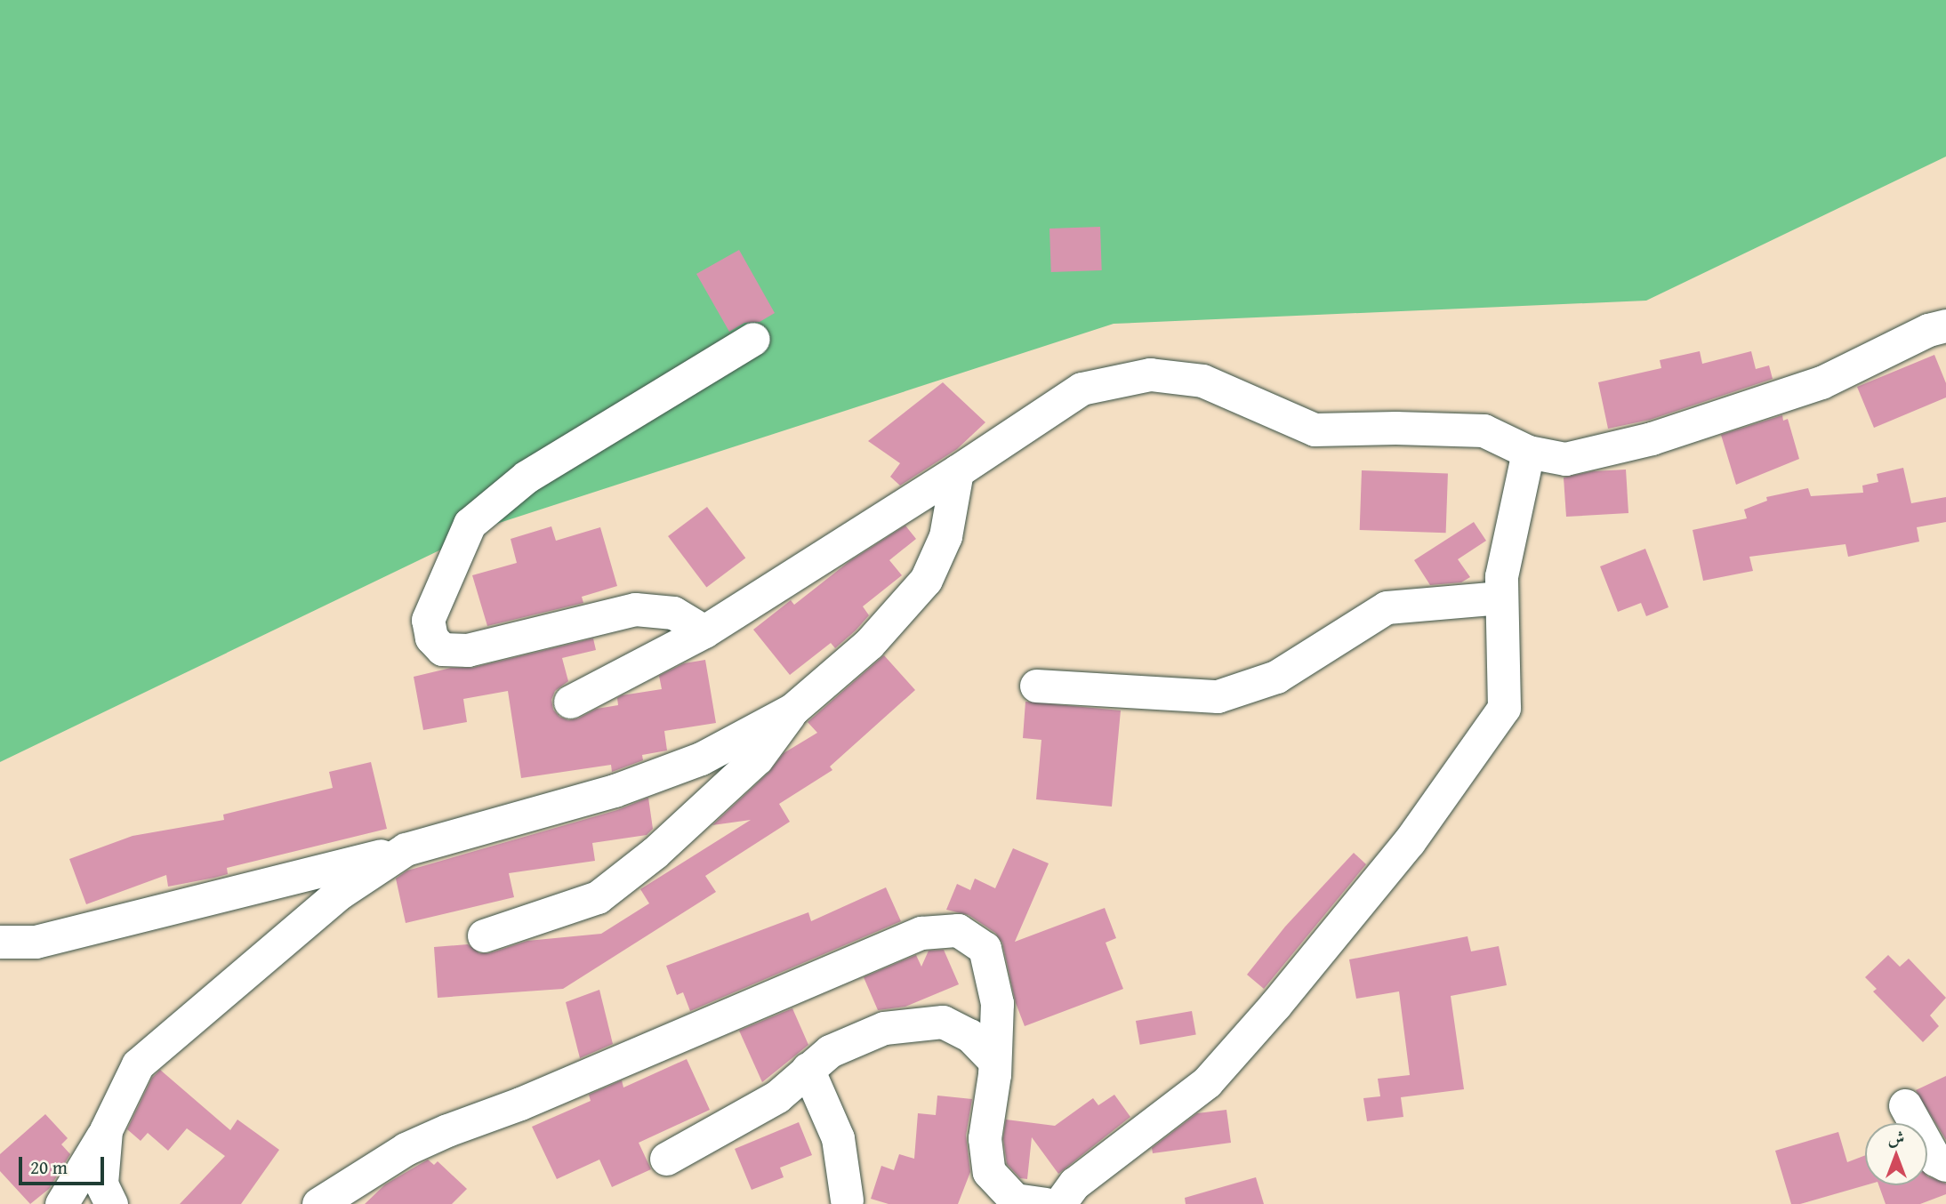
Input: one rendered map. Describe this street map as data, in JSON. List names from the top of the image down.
{
  "scale_bar": "20 m",
  "north": "top"
}
